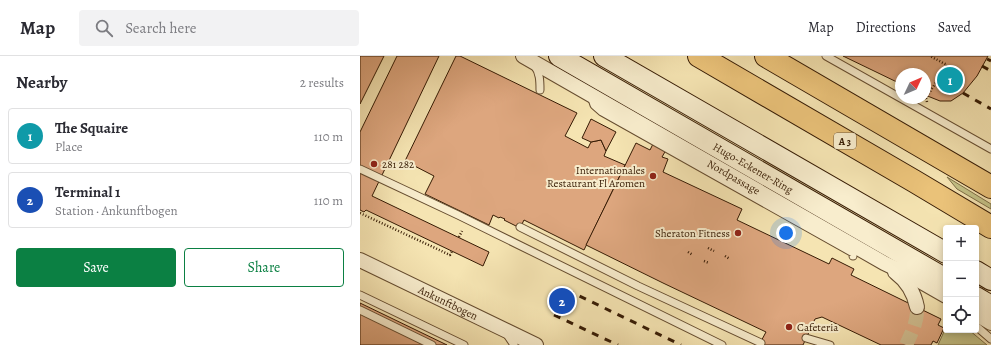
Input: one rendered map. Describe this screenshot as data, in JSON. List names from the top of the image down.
{
  "streets": {
    "highway": ["A 3"],
    "street": ["Hugo-Eckener-Ring", "Nordpassage", "Ankunftbogen"]
  },
  "places": [
    "281 282",
    "Internationales Restaurant Fl Aromen",
    "Sheraton Fitness",
    "Cafeteria"
  ],
  "north": "top right",
  "page": {
    "header": "Map",
    "search": "Search here",
    "nav": ["Map", "Directions", "Saved"],
    "heading": ["Nearby", "2 results"],
    "pins": ["1", "2"],
    "list": [
      {
        "mark": "1",
        "name": "The Squaire",
        "note": "Place",
        "value": "110 m"
      },
      {
        "mark": "2",
        "name": "Terminal 1",
        "note": "Station · Ankunftbogen",
        "value": "110 m"
      }
    ],
    "map_buttons": ["+", "−"],
    "buttons": ["Save", "Share"]
  }
}
